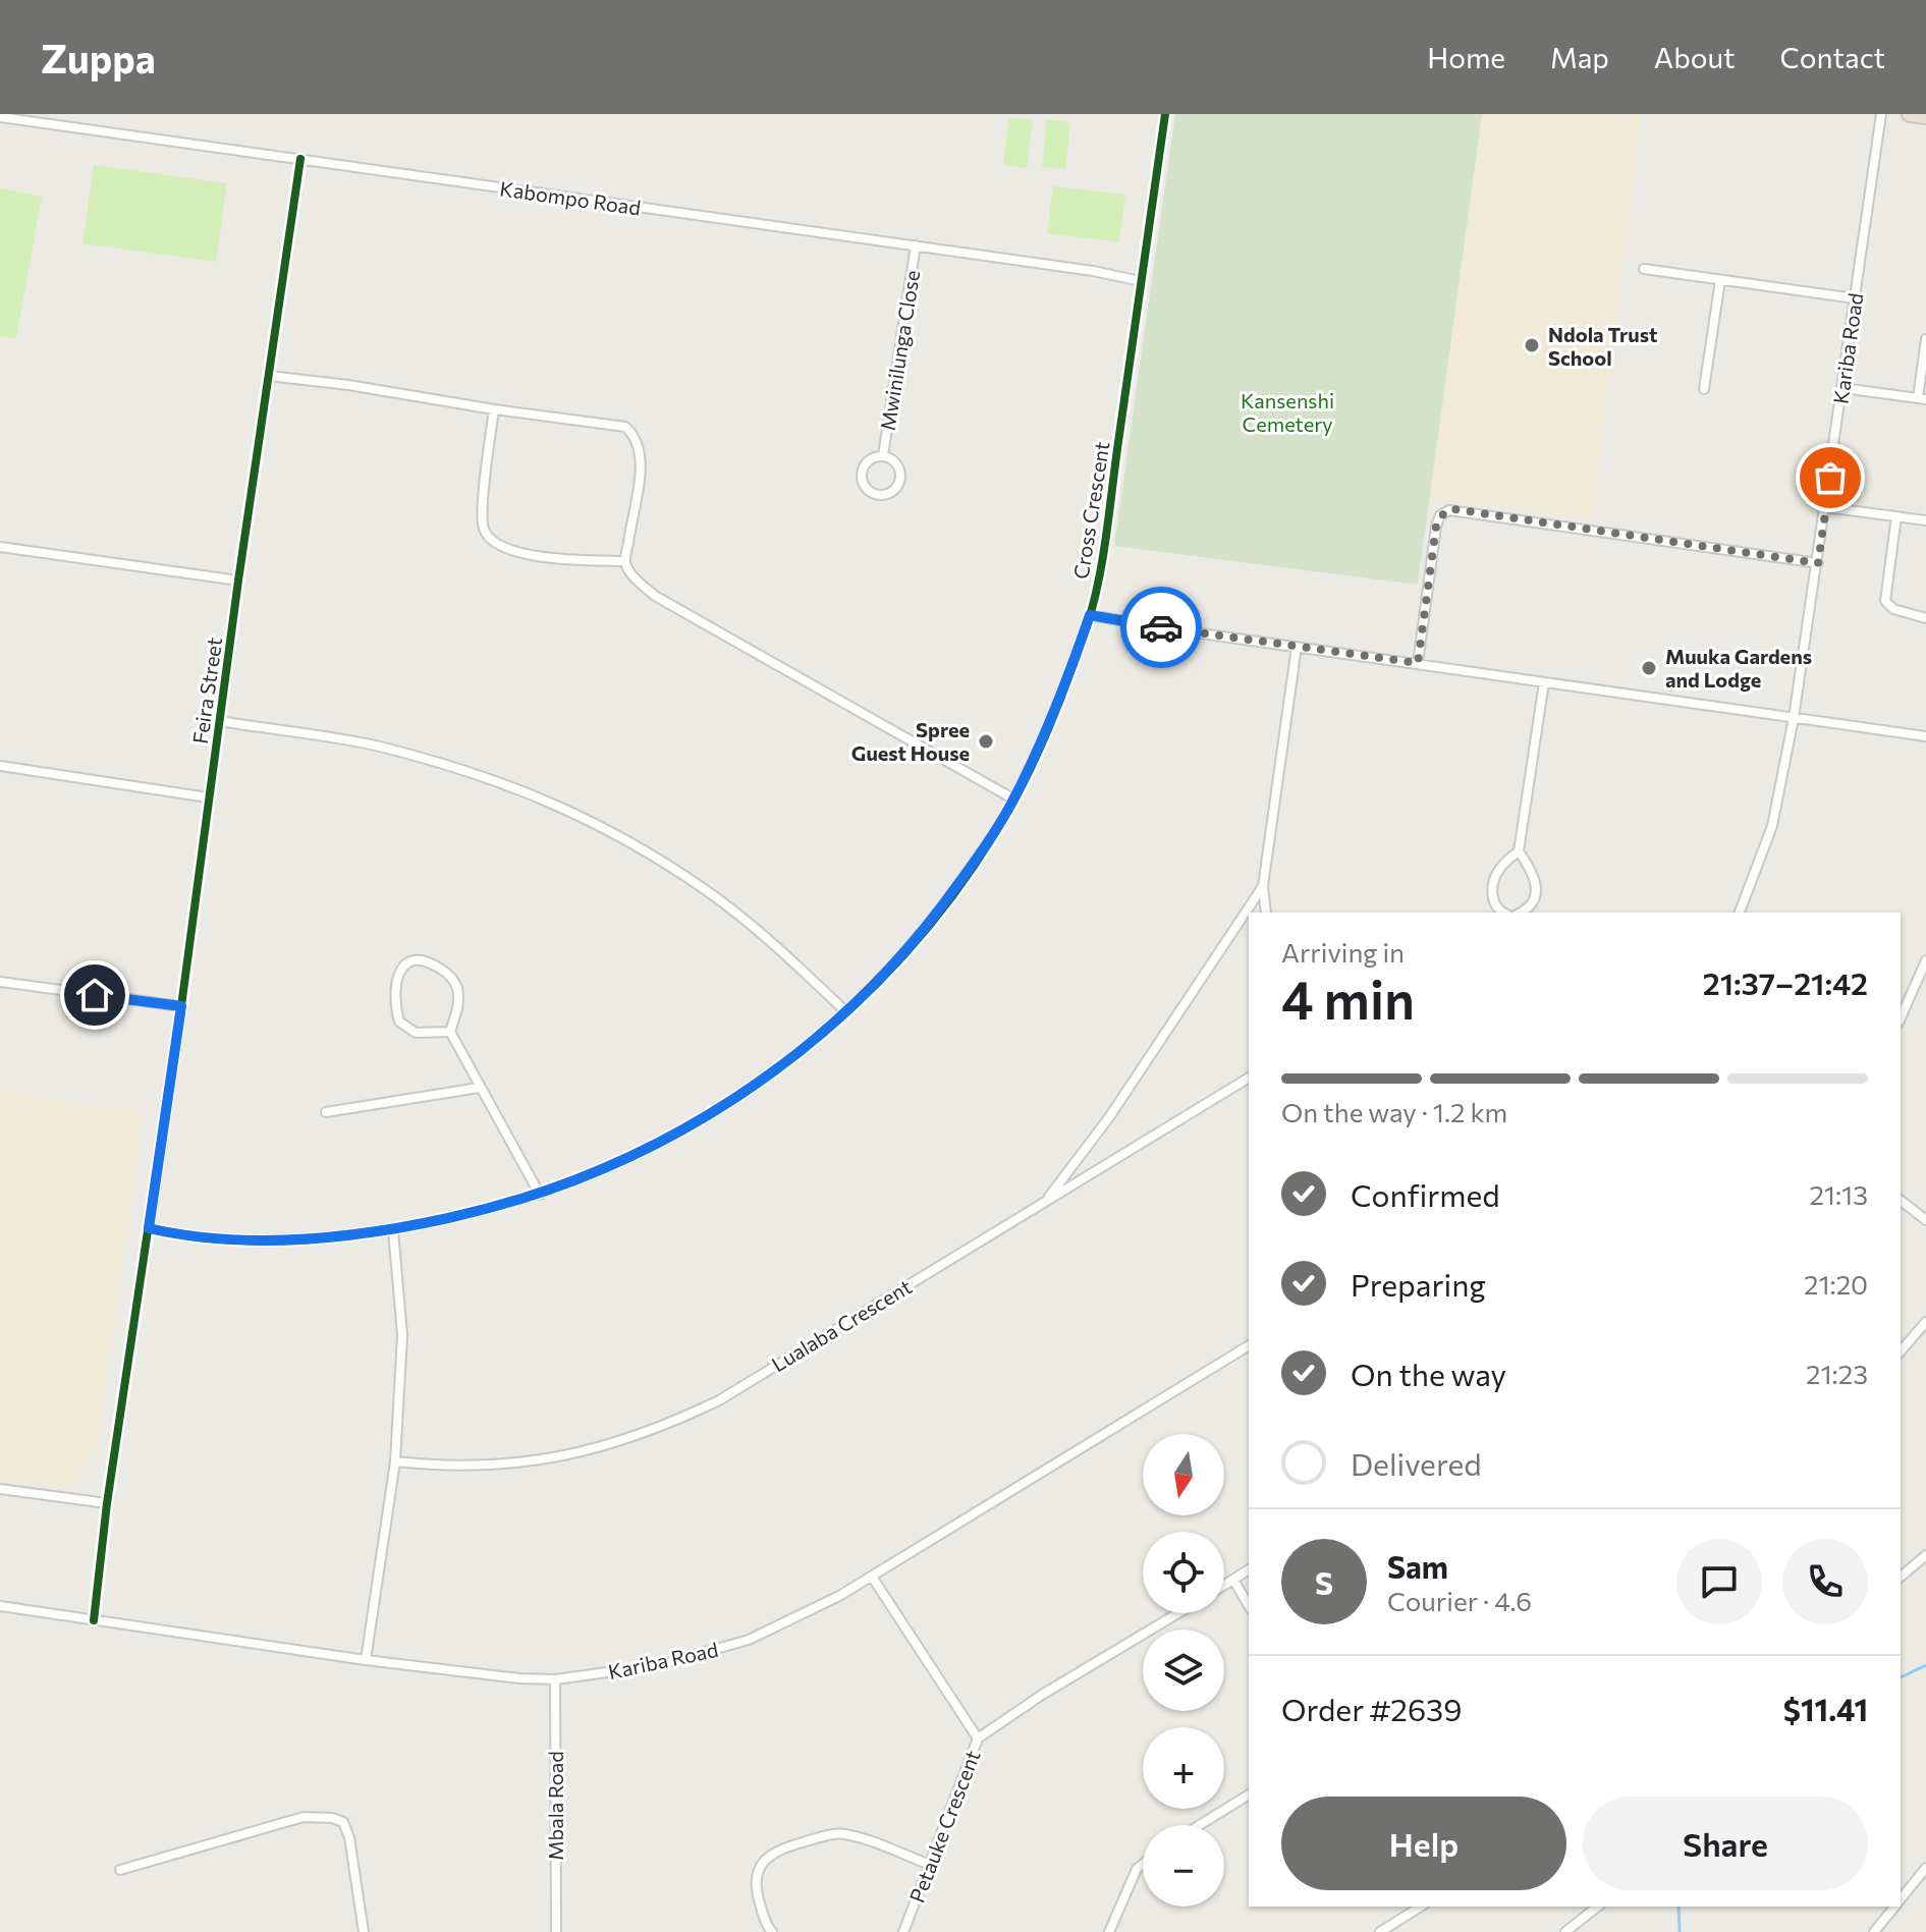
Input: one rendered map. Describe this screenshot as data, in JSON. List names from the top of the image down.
{
  "streets": {
    "street": [
      "Kabompo Road",
      "Kariba Road",
      "Mwinilunga Close",
      "Cross Crescent",
      "Feira Street",
      "Lualaba Crescent",
      "Mbala Road",
      "Petauke Crescent"
    ]
  },
  "crossings": [
    ["Kabompo Road", "Mwinilunga Close"],
    ["Kabompo Road", "Cross Crescent"],
    ["Kabompo Road", "Feira Street"],
    ["Kariba Road", "Feira Street"],
    ["Kariba Road", "Mbala Road"],
    ["Cross Crescent", "Feira Street"]
  ],
  "parks": ["Kansenshi Cemetery"],
  "places": ["Ndola Trust School", "Muuka Gardens and Lodge", "Spree Guest House"],
  "north": "bottom",
  "page": {
    "header": "Zuppa",
    "nav": [
      "Home",
      "Map",
      "About",
      "Contact"
    ],
    "heading": ["4 min", "Arriving in", "21:37–21:42"],
    "panel": [
      "Sam",
      "Courier · 4.6",
      "Order #2639",
      "$11.41"
    ],
    "bar": "On the way · 1.2 km",
    "list": [
      ["Confirmed", "21:13"],
      ["Preparing", "21:20"],
      ["On the way", "21:23"],
      "Delivered"
    ],
    "map_buttons": ["+", "−"],
    "round": "S",
    "buttons": ["Help", "Share"]
  }
}
